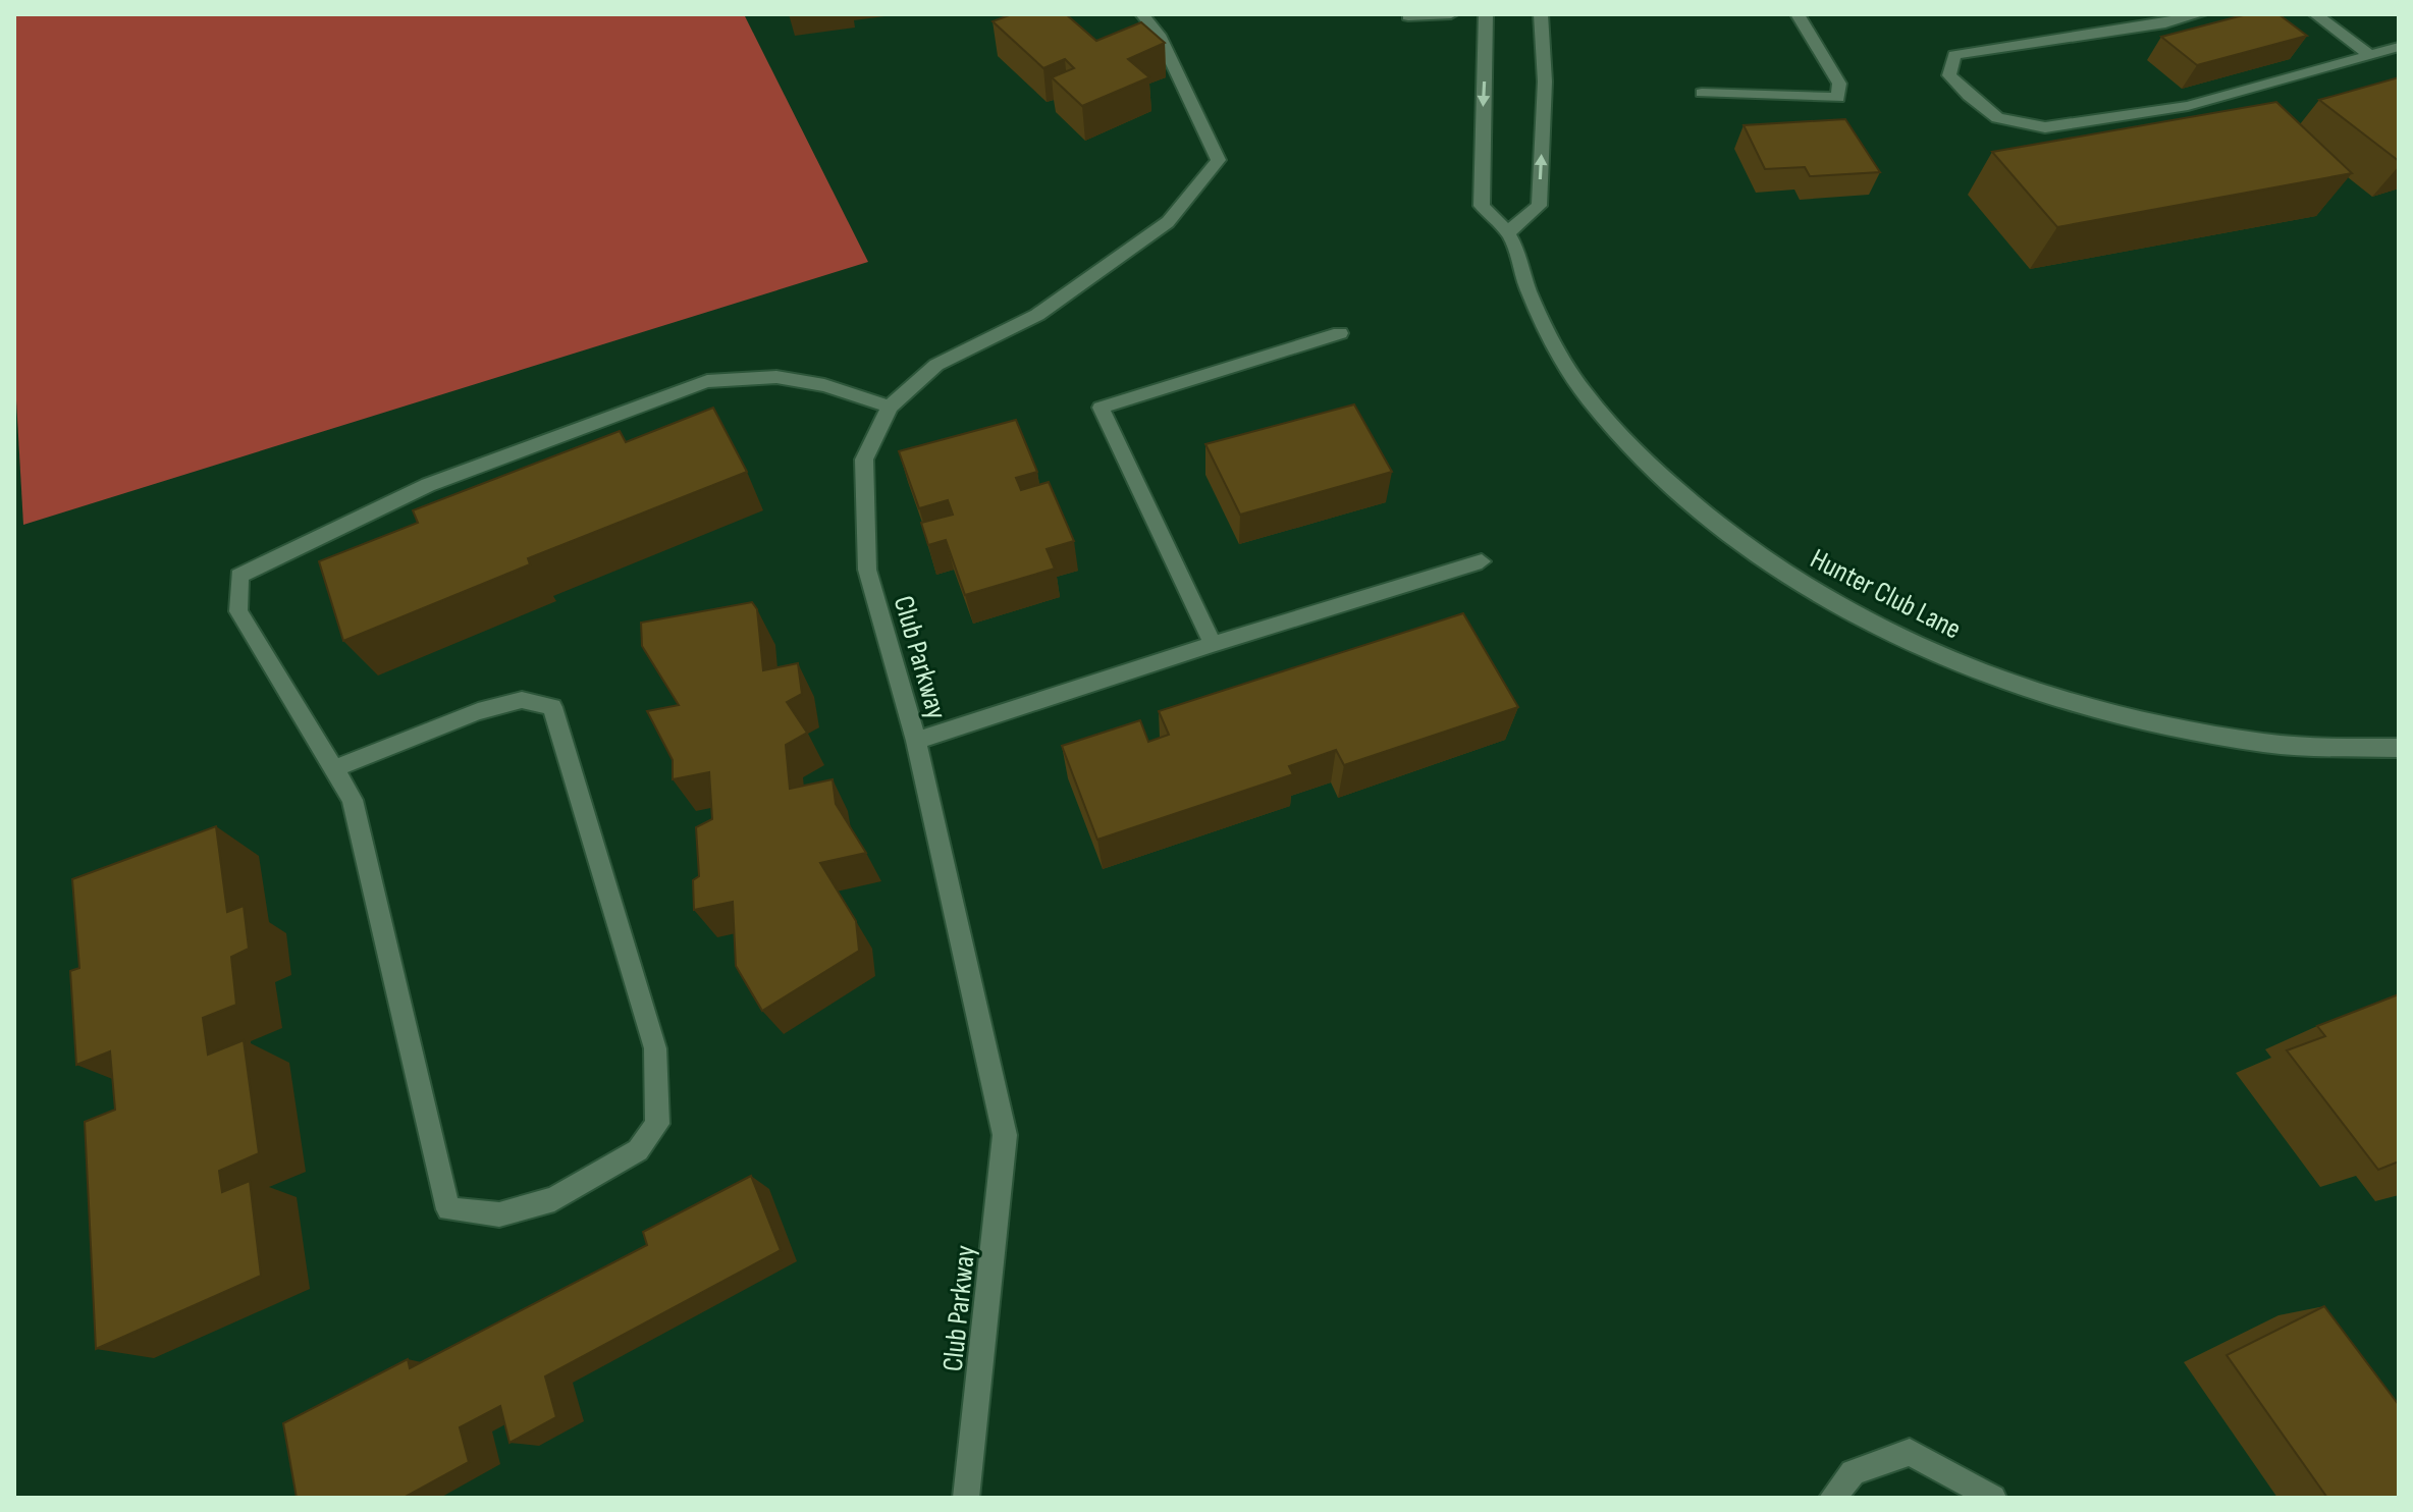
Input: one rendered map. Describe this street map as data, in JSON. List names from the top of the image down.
{
  "streets": {
    "street": ["Hunter Club Lane", "Club Parkway"]
  }
}
